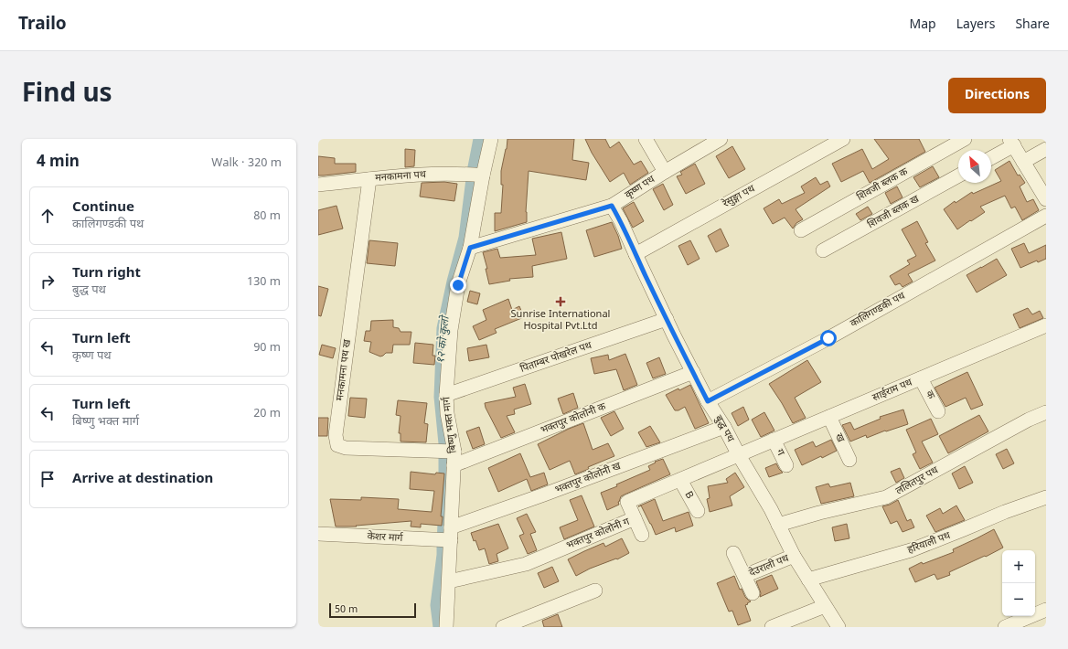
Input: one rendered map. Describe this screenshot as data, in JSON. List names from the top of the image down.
{
  "streets": {
    "street": [
      "मनकामना पथ",
      "शिवजी ब्लक क",
      "कृष्ण पथ",
      "रेसुङ्गा पथ",
      "शिवजी ब्लक ख",
      "कालिगण्डकी पथ",
      "पिताम्बर पोखरेल पथ",
      "मनकामना पथ ख",
      "साईराम पथ",
      "क",
      "भक्तपुर कोलोनी क",
      "बिष्णु भक्त मार्ग",
      "बुद्ध पथ",
      "ख",
      "ग",
      "भक्तपुर कोलोनी ख",
      "ललितपुर पथ",
      "B",
      "भक्तपुर कोलोनी ग",
      "केशर मार्ग",
      "हरियाली पथ",
      "देउराली पथ"
    ]
  },
  "crossings": [
    ["मनकामना पथ", "मनकामना पथ ख"],
    ["मनकामना पथ", "बिष्णु भक्त मार्ग"],
    ["कृष्ण पथ", "बिष्णु भक्त मार्ग"],
    ["कृष्ण पथ", "बुद्ध पथ"],
    ["रेसुङ्गा पथ", "बुद्ध पथ"],
    ["कालिगण्डकी पथ", "बुद्ध पथ"],
    ["पिताम्बर पोखरेल पथ", "बिष्णु भक्त मार्ग"],
    ["पिताम्बर पोखरेल पथ", "बुद्ध पथ"],
    ["मनकामना पथ ख", "बिष्णु भक्त मार्ग"],
    ["साईराम पथ", "क"],
    ["साईराम पथ", "बुद्ध पथ"],
    ["साईराम पथ", "ख"],
    ["साईराम पथ", "ग"],
    ["साईराम पथ", "भक्तपुर कोलोनी ग"],
    ["भक्तपुर कोलोनी क", "बिष्णु भक्त मार्ग"],
    ["भक्तपुर कोलोनी क", "बुद्ध पथ"],
    ["बिष्णु भक्त मार्ग", "भक्तपुर कोलोनी ख"],
    ["बिष्णु भक्त मार्ग", "भक्तपुर कोलोनी ग"],
    ["बिष्णु भक्त मार्ग", "केशर मार्ग"],
    ["बुद्ध पथ", "भक्तपुर कोलोनी ख"],
    ["बुद्ध पथ", "ललितपुर पथ"],
    ["बुद्ध पथ", "भक्तपुर कोलोनी ग"],
    ["बुद्ध पथ", "हरियाली पथ"],
    ["बुद्ध पथ", "देउराली पथ"],
    ["भक्तपुर कोलोनी ख", "केशर मार्ग"],
    ["B", "भक्तपुर कोलोनी ग"]
  ],
  "water": ["१२ को कुलो"],
  "places": {
    "health": ["Sunrise International Hospital Pvt.Ltd"]
  },
  "scale_bar": "50 m",
  "north": "top left",
  "page": {
    "header": "Trailo",
    "nav": ["Map", "Layers", "Share"],
    "buttons": "Directions",
    "title": "Find us",
    "heading": ["4 min", "Walk · 320 m"],
    "list": [
      ["Continue", "कालिगण्डकी पथ", "80 m"],
      ["Turn right", "बुद्ध पथ", "130 m"],
      ["Turn left", "कृष्ण पथ", "90 m"],
      ["Turn left", "बिष्णु भक्त मार्ग", "20 m"],
      "Arrive at destination"
    ],
    "map_buttons": ["+", "−"],
    "scale": "50 m"
  }
}
